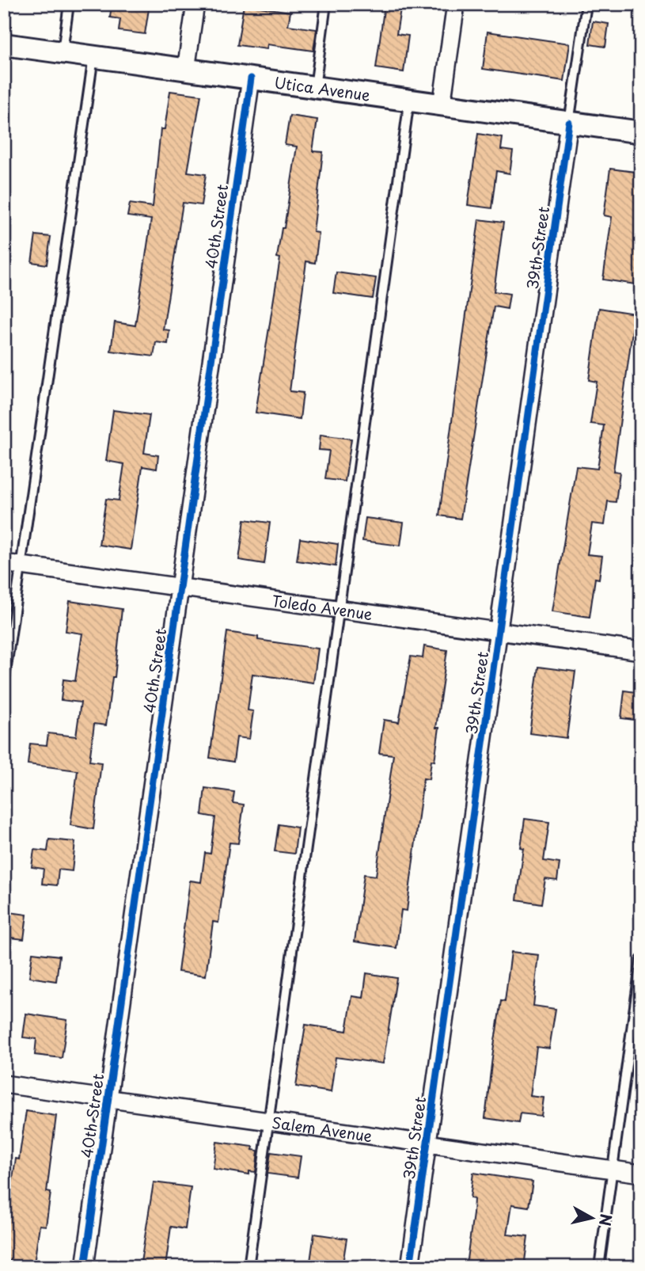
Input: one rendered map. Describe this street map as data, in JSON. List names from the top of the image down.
{
  "streets": {
    "street": [
      "Utica Avenue",
      "40th Street",
      "39th Street",
      "Toledo Avenue",
      "Salem Avenue"
    ]
  },
  "crossings": [
    ["Utica Avenue", "40th Street"],
    ["Utica Avenue", "39th Street"],
    ["40th Street", "Toledo Avenue"],
    ["40th Street", "Salem Avenue"],
    ["39th Street", "Toledo Avenue"],
    ["39th Street", "Salem Avenue"]
  ],
  "north": "right"
}
